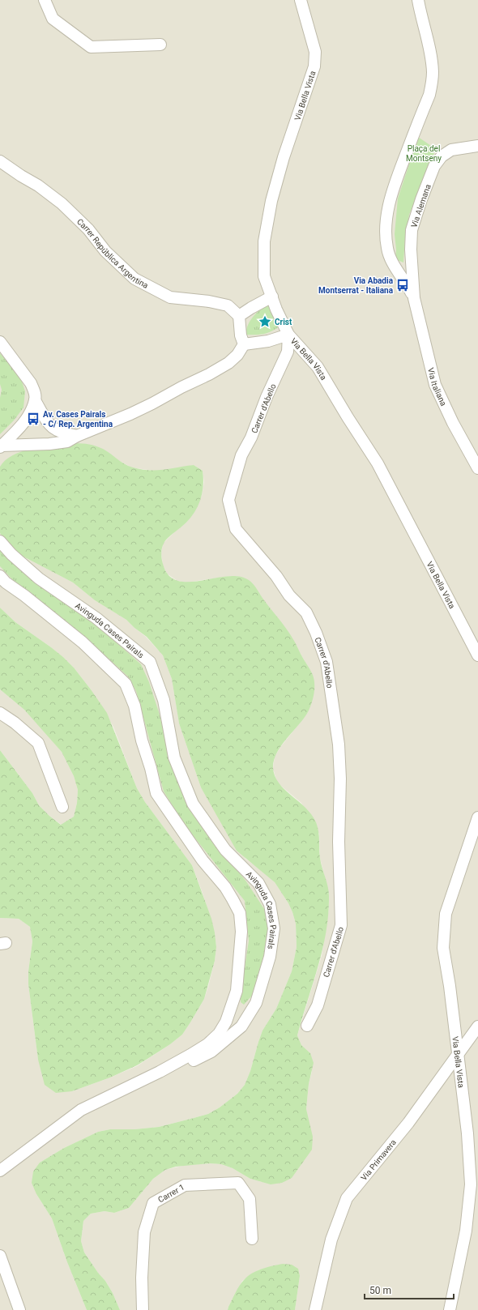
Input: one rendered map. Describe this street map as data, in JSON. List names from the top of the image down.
{
  "streets": {
    "street": [
      "Via Bella Vista",
      "Via Alemana",
      "Carrer República Argentina",
      "Via Italiana",
      "Carrer d'Abello",
      "Avinguda Cases Pairals",
      "Via Primavera",
      "Carrer 1"
    ]
  },
  "crossings": [
    ["Via Bella Vista", "Carrer d'Abello"],
    ["Via Bella Vista", "Via Primavera"],
    ["Via Alemana", "Via Italiana"]
  ],
  "parks": ["Plaça del Montseny"],
  "places": {
    "bus stop": ["Via Abadia Montserrat - Italiana", "Av. Cases Pairals - C/ Rep. Argentina"],
    "place": ["Crist"]
  },
  "scale_bar": "50 m"
}
